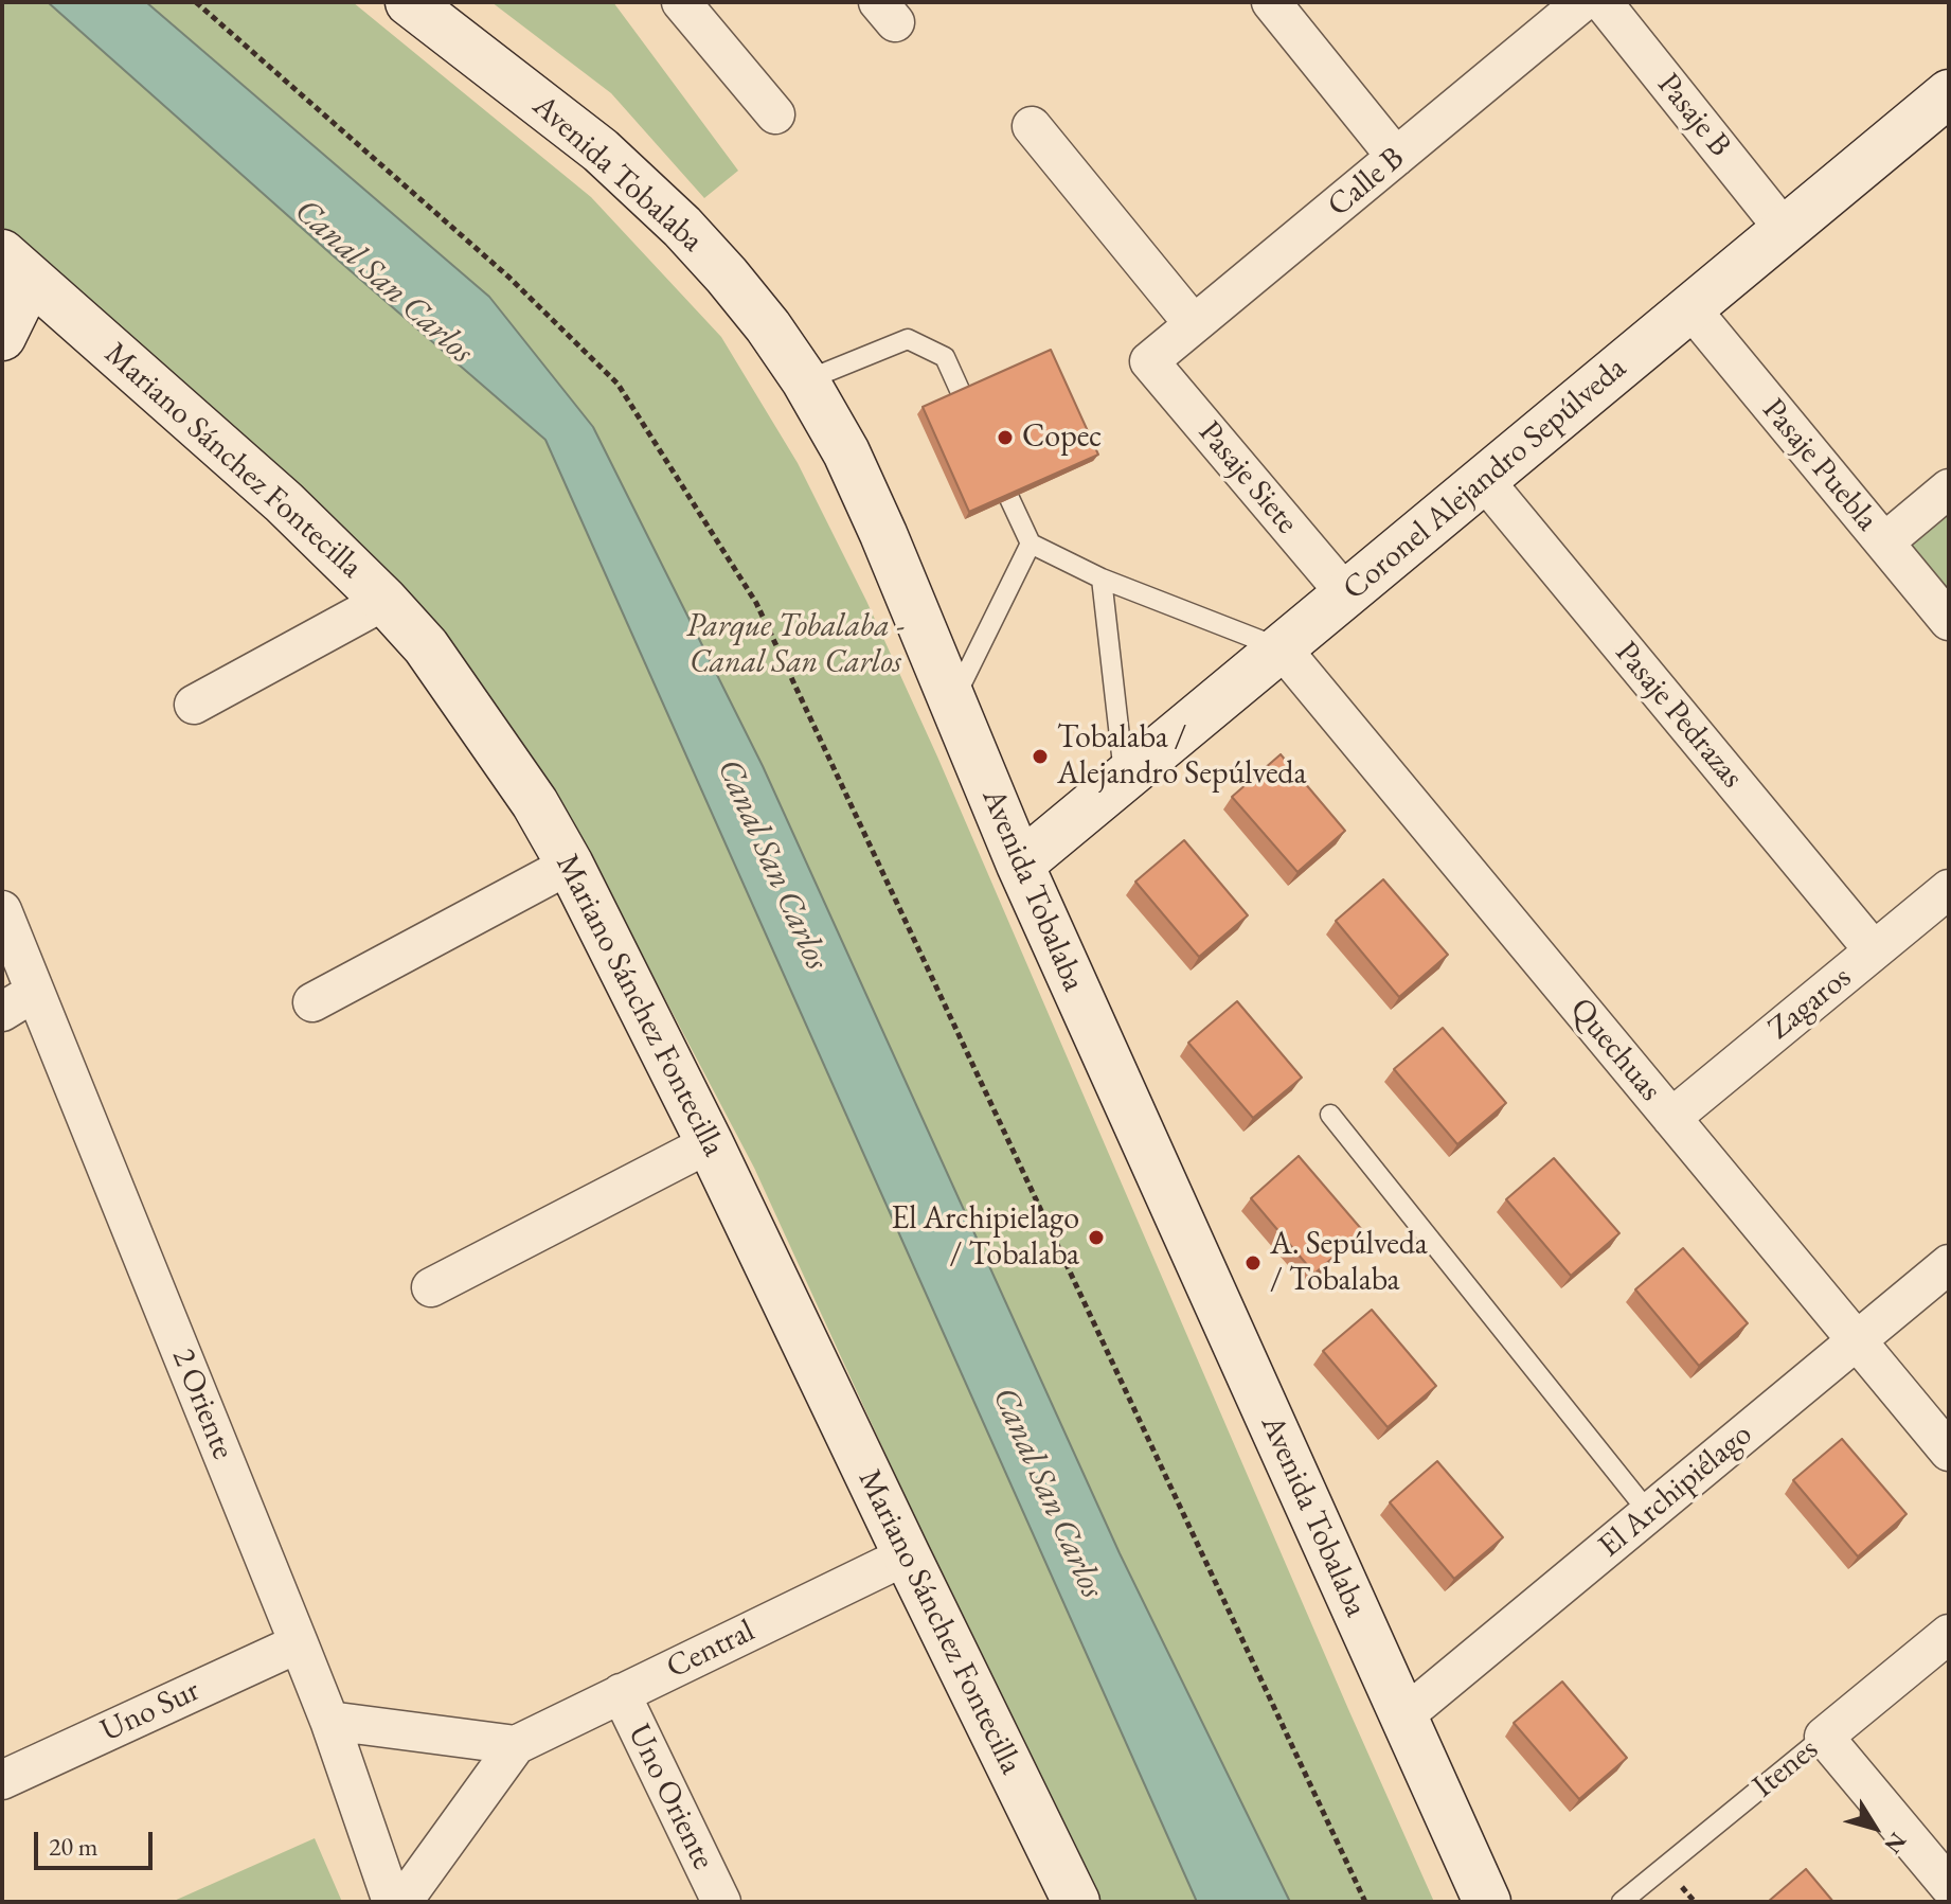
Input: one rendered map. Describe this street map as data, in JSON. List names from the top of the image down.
{
  "streets": {
    "street": [
      "Pasaje B",
      "Avenida Tobalaba",
      "Calle B",
      "Mariano Sánchez Fontecilla",
      "Pasaje Puebla",
      "Pasaje Siete",
      "Coronel Alejandro Sepúlveda",
      "Pasaje Pedrazas",
      "Zagaros",
      "Quechuas",
      "2 Oriente",
      "El Archipiélago",
      "Central",
      "Uno Sur",
      "Itenes",
      "Uno Oriente"
    ]
  },
  "crossings": [
    ["Pasaje B", "Coronel Alejandro Sepúlveda"],
    ["Avenida Tobalaba", "Coronel Alejandro Sepúlveda"],
    ["Avenida Tobalaba", "El Archipiélago"],
    ["Calle B", "Pasaje Siete"],
    ["Mariano Sánchez Fontecilla", "Central"],
    ["Pasaje Puebla", "Coronel Alejandro Sepúlveda"],
    ["Pasaje Siete", "Coronel Alejandro Sepúlveda"],
    ["Coronel Alejandro Sepúlveda", "Pasaje Pedrazas"],
    ["Coronel Alejandro Sepúlveda", "Quechuas"],
    ["Pasaje Pedrazas", "Zagaros"],
    ["Zagaros", "Quechuas"],
    ["Quechuas", "El Archipiélago"],
    ["2 Oriente", "Uno Sur"],
    ["Central", "Uno Oriente"]
  ],
  "water": ["Canal San Carlos"],
  "parks": ["Parque Tobalaba - Canal San Carlos"],
  "places": [
    "Copec",
    "Tobalaba / Alejandro Sepúlveda",
    "El Archipielago / Tobalaba",
    "A. Sepúlveda / Tobalaba"
  ],
  "scale_bar": "20 m",
  "north": "bottom right"
}
